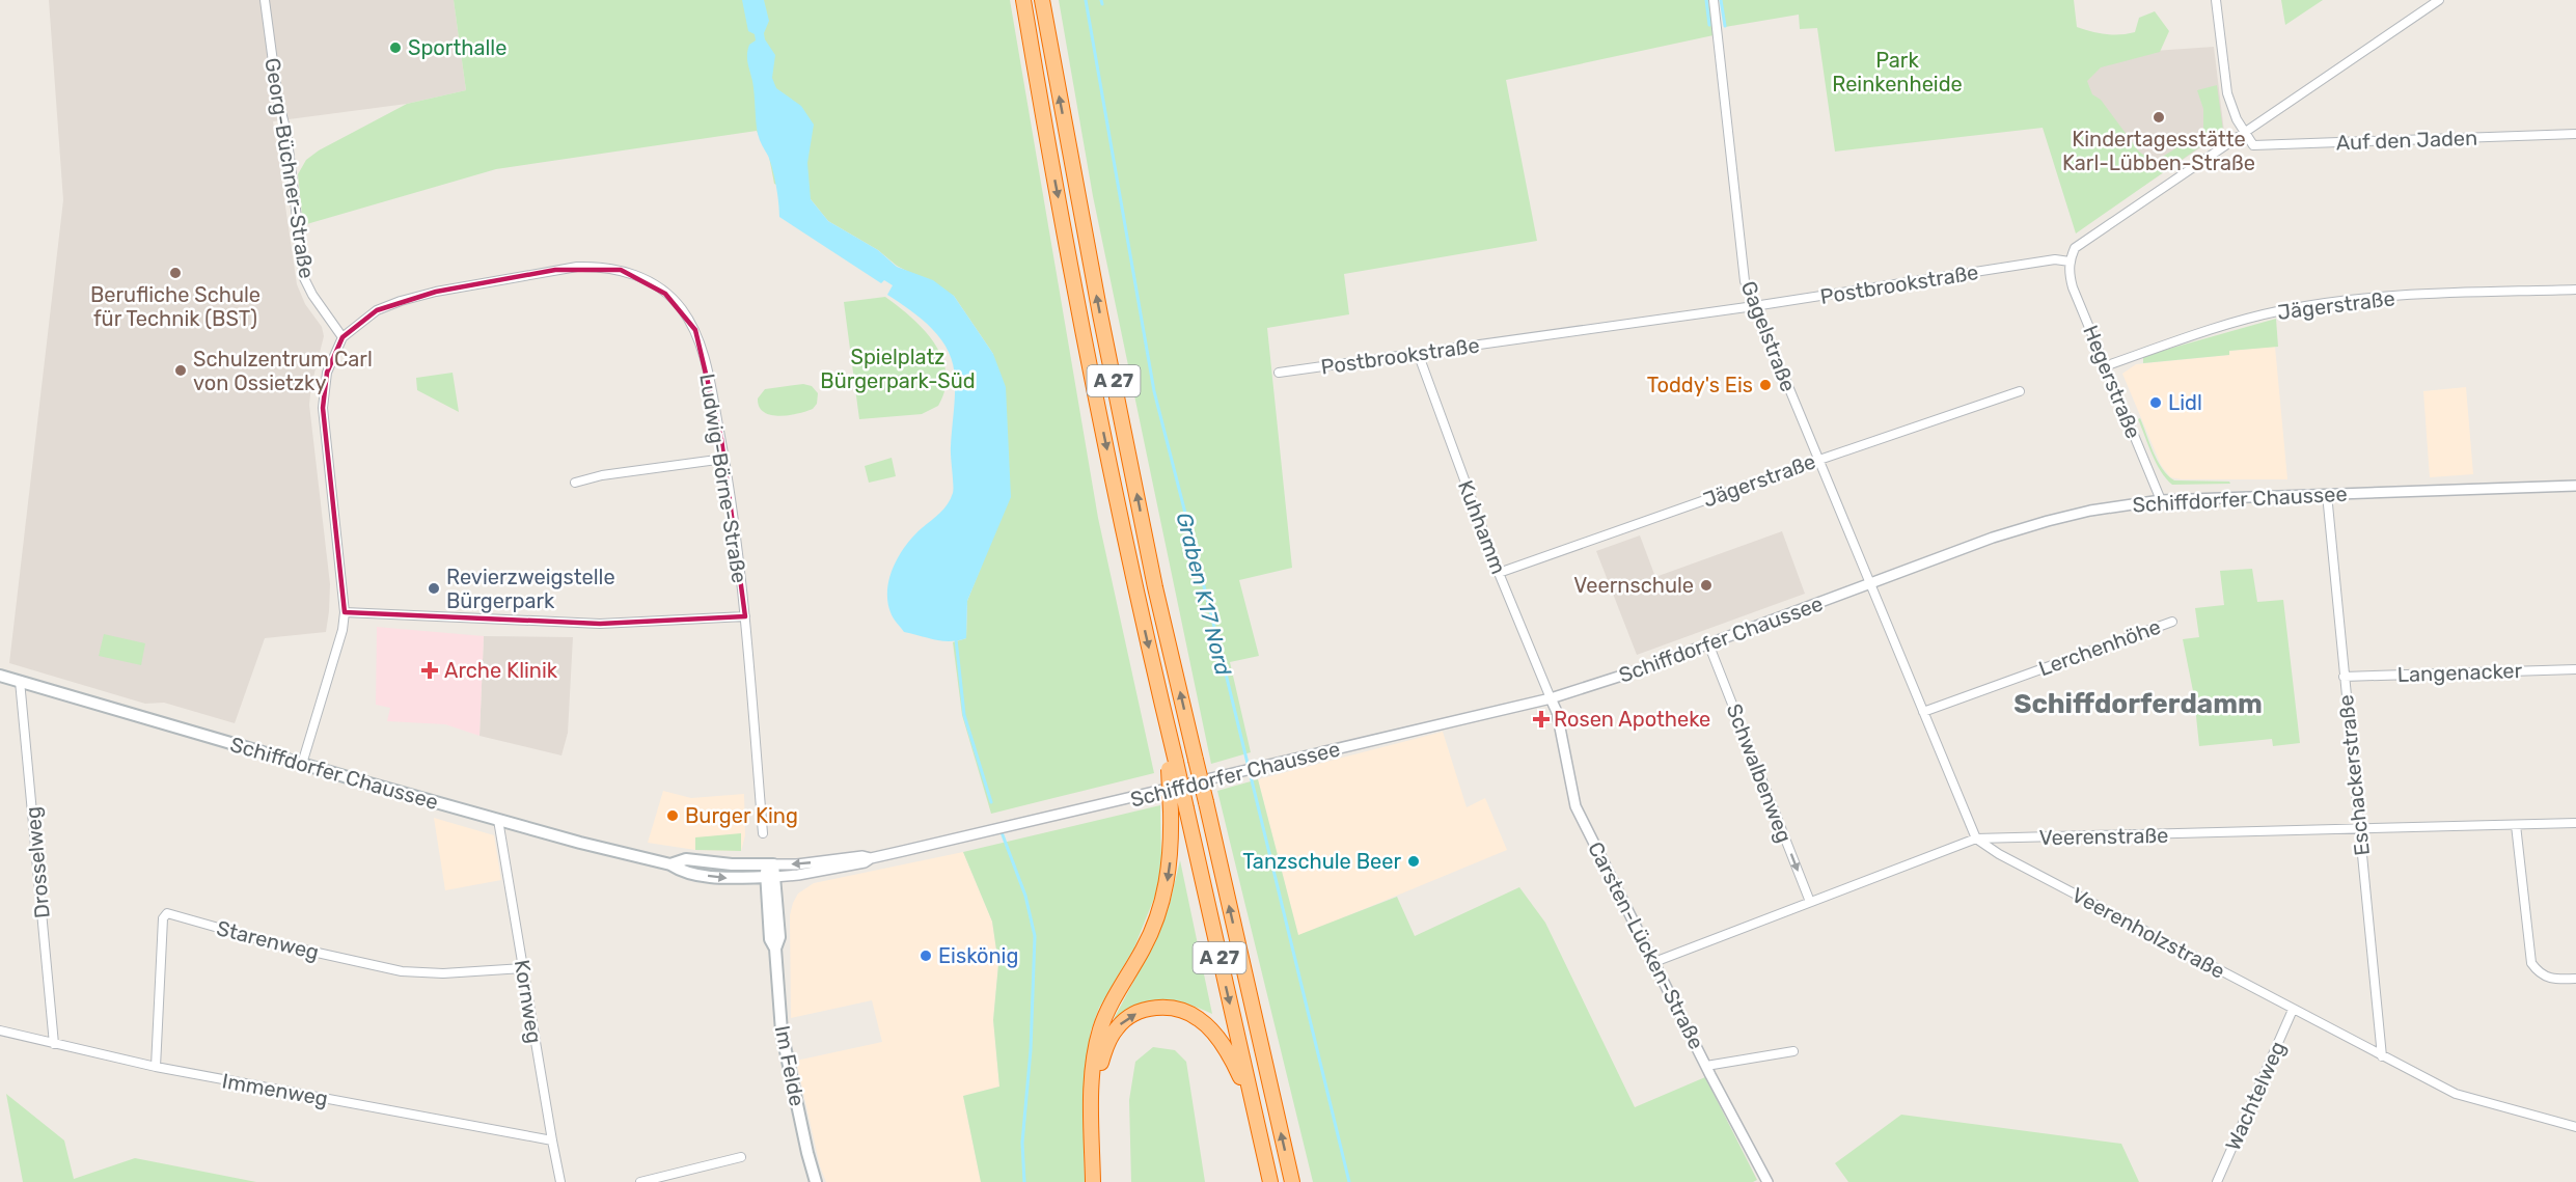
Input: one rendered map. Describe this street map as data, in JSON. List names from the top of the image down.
{
  "streets": {
    "highway": ["A 27"],
    "main road": ["Schiffdorfer Chaussee", "Im Felde"],
    "street": [
      "Auf den Jaden",
      "Georg-Büchner-Straße",
      "Postbrookstraße",
      "Jägerstraße",
      "Gagelstraße",
      "Hegerstraße",
      "Ludwig-Börne-Straße",
      "Kuhhamm",
      "Lerchenhöhe",
      "Langenacker",
      "Schwalbenweg",
      "Eschackerstraße",
      "Veerenstraße",
      "Drosselweg",
      "Veerenholzstraße",
      "Starenweg",
      "Carsten-Lücken-Straße",
      "Kornweg",
      "Immenweg",
      "Wachtelweg"
    ]
  },
  "crossings": [
    ["Georg-Büchner-Straße", "Ludwig-Börne-Straße"],
    ["Postbrookstraße", "Gagelstraße"],
    ["Postbrookstraße", "Hegerstraße"],
    ["Postbrookstraße", "Kuhhamm"],
    ["Jägerstraße", "Gagelstraße"],
    ["Jägerstraße", "Hegerstraße"],
    ["Jägerstraße", "Kuhhamm"],
    ["Gagelstraße", "Schiffdorfer Chaussee"],
    ["Hegerstraße", "Schiffdorfer Chaussee"],
    ["Schiffdorfer Chaussee", "Kuhhamm"],
    ["Schiffdorfer Chaussee", "Schwalbenweg"],
    ["Schiffdorfer Chaussee", "Eschackerstraße"],
    ["Schiffdorfer Chaussee", "Drosselweg"],
    ["Schiffdorfer Chaussee", "Carsten-Lücken-Straße"],
    ["Schiffdorfer Chaussee", "Kornweg"],
    ["Schiffdorfer Chaussee", "Im Felde"],
    ["Kuhhamm", "Carsten-Lücken-Straße"],
    ["Langenacker", "Eschackerstraße"],
    ["Schwalbenweg", "Veerenstraße"],
    ["Eschackerstraße", "Veerenstraße"],
    ["Eschackerstraße", "Veerenholzstraße"],
    ["Veerenstraße", "Veerenholzstraße"],
    ["Veerenstraße", "Carsten-Lücken-Straße"],
    ["Drosselweg", "Immenweg"],
    ["Veerenholzstraße", "Wachtelweg"],
    ["Starenweg", "Kornweg"],
    ["Starenweg", "Immenweg"],
    ["Kornweg", "Immenweg"]
  ],
  "one_way": ["Schwalbenweg"],
  "districts": ["Schiffdorferdamm"],
  "water": ["Graben K17 Nord"],
  "parks": ["Park Reinkenheide", "Spielplatz Bürgerpark-Süd"],
  "places": {
    "other": [
      "Sporthalle",
      "Kindertagesstätte Karl-Lübben-Straße",
      "Berufliche Schule für Technik (BST)",
      "Schulzentrum Carl von Ossietzky",
      "Toddy's Eis",
      "Lidl",
      "Veernschule",
      "Revierzweigstelle Bürgerpark",
      "Burger King",
      "Tanzschule Beer",
      "Eiskönig"
    ],
    "health": ["Arche Klinik", "Rosen Apotheke"]
  }
}
